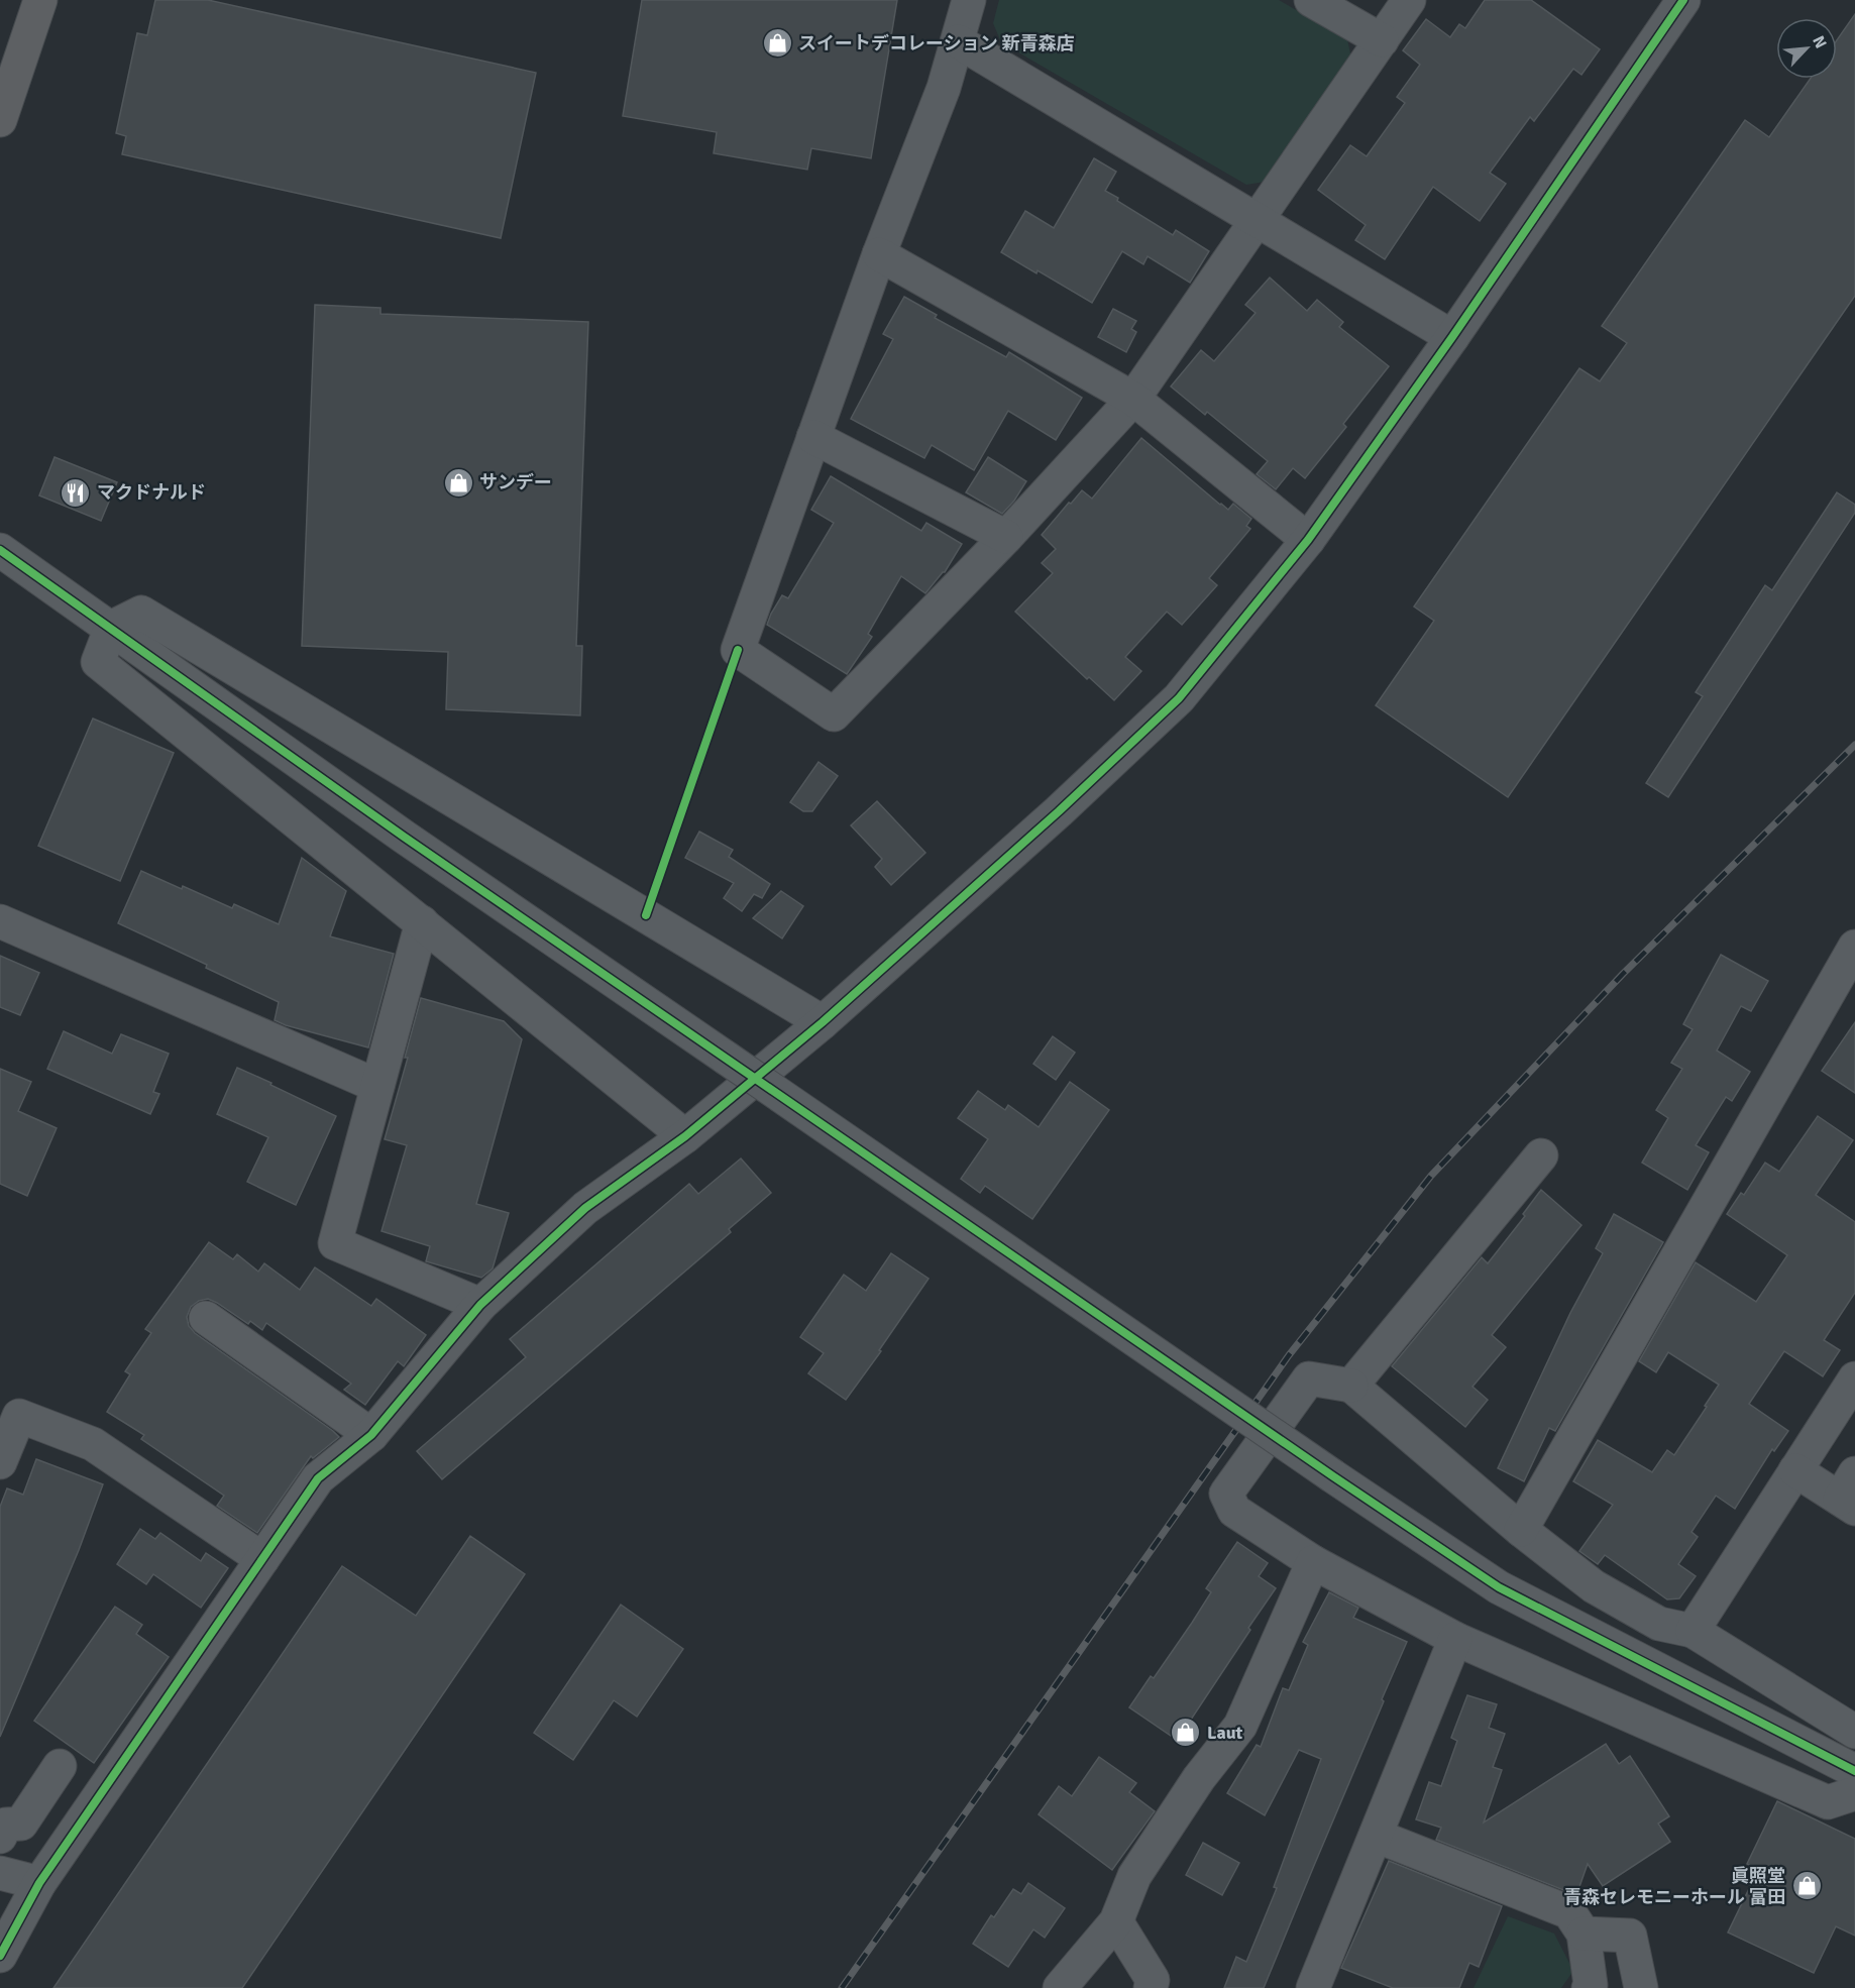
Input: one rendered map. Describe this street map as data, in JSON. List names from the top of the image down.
{
  "places": {
    "shop": [
      "スイートデコレーション 新青森店",
      "サンデー",
      "Laut",
      "眞照堂 青森セレモニーホール 富田"
    ],
    "restaurant": ["マクドナルド"]
  },
  "north": "top right"
}
